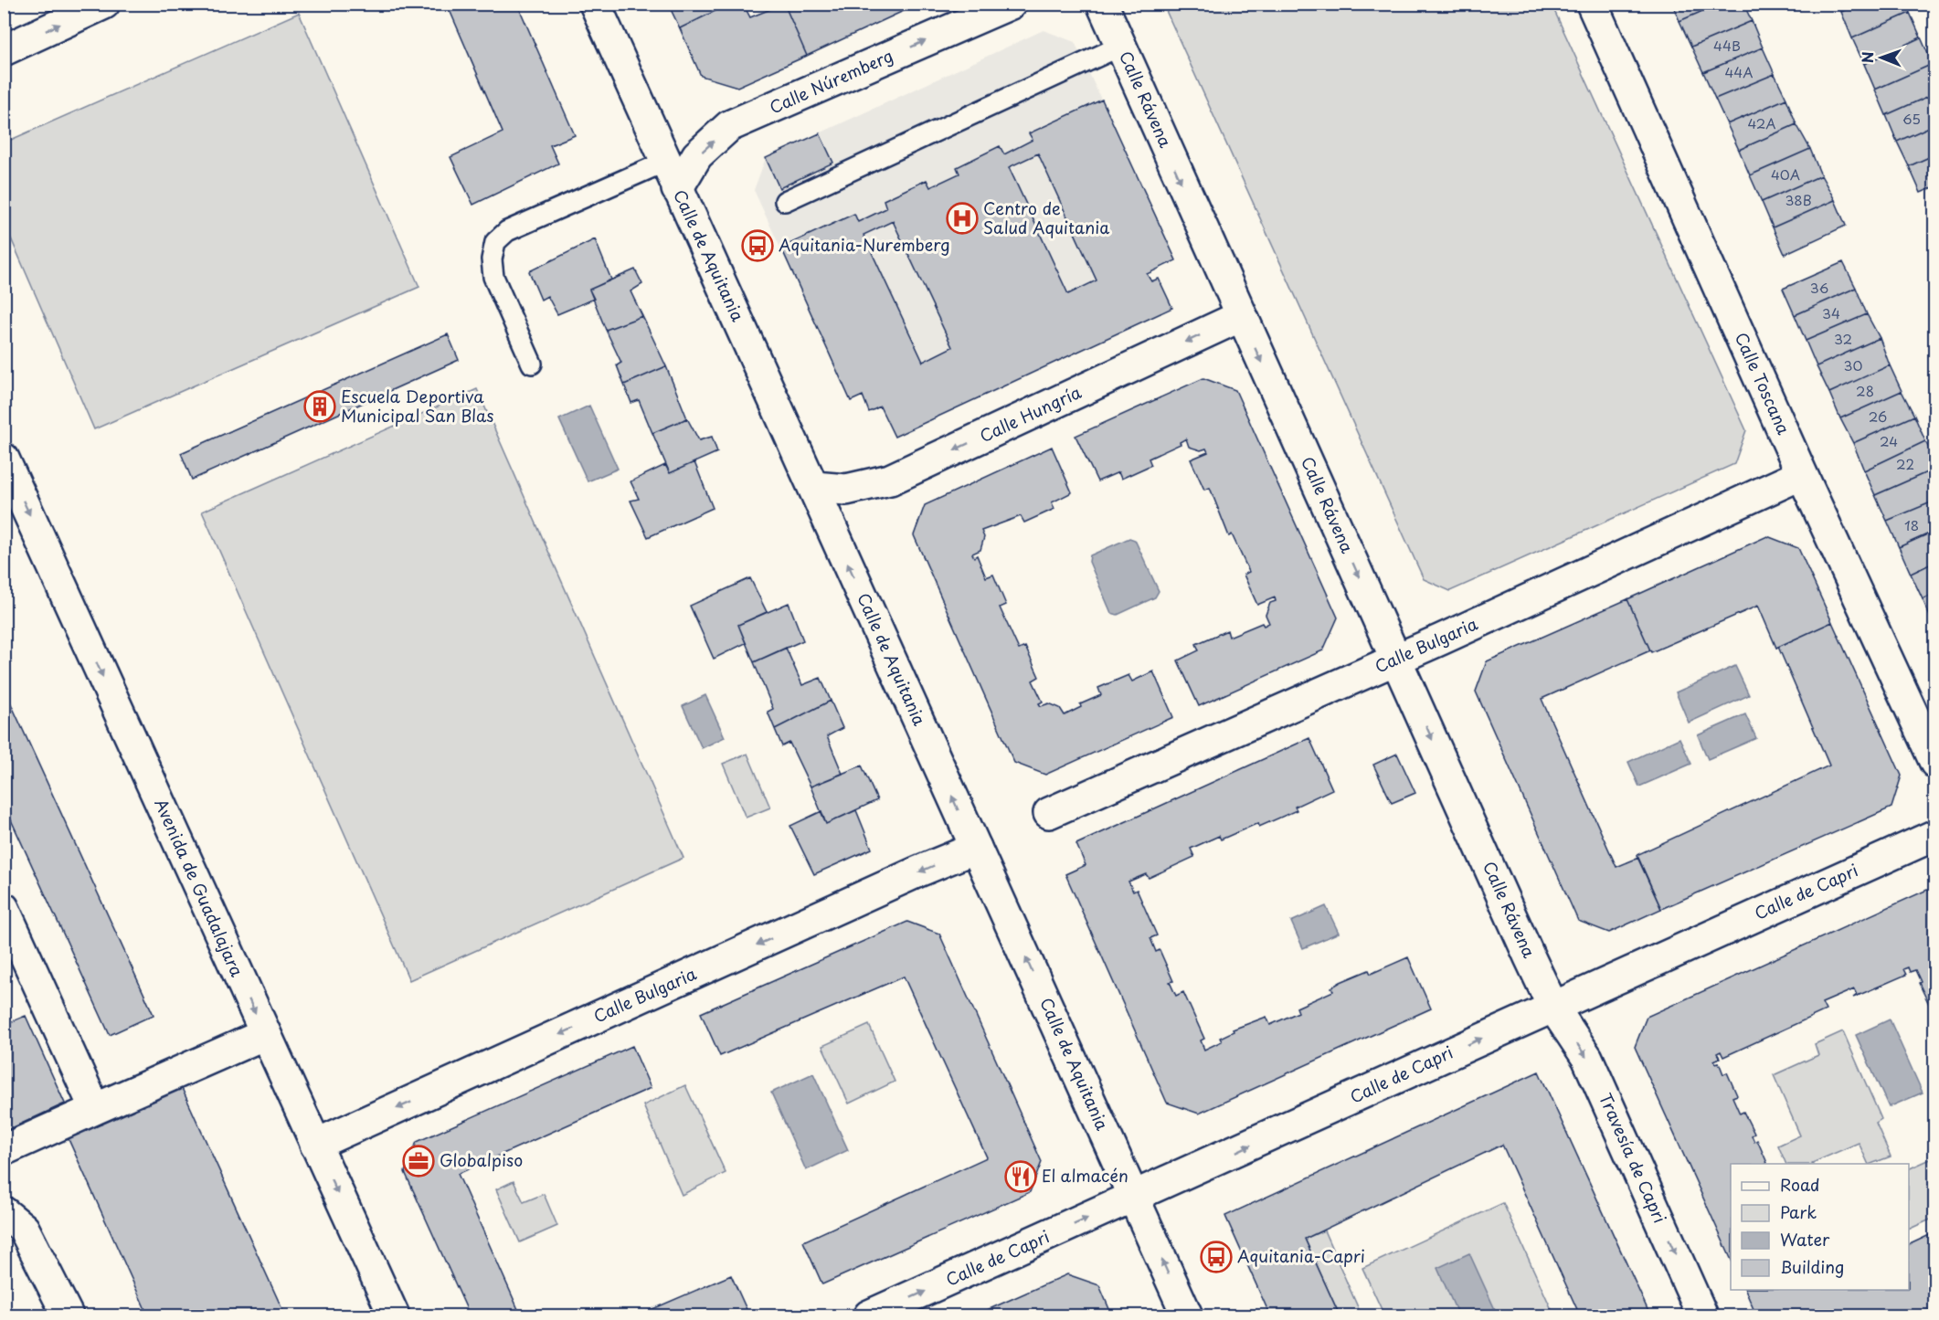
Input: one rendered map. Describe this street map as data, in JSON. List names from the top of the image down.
{
  "streets": {
    "street": [
      "Calle Núremberg",
      "Calle Rávena",
      "Calle de Aquitania",
      "Calle Toscana",
      "Calle Hungría",
      "Calle Bulgaria",
      "Avenida de Guadalajara",
      "Calle de Capri",
      "Travesía de Capri"
    ]
  },
  "crossings": [
    ["Calle Núremberg", "Calle de Aquitania"],
    ["Calle Rávena", "Calle Hungría"],
    ["Calle Rávena", "Calle Bulgaria"],
    ["Calle Rávena", "Calle de Capri"],
    ["Calle Rávena", "Travesía de Capri"],
    ["Calle de Aquitania", "Calle Hungría"],
    ["Calle de Aquitania", "Calle Bulgaria"],
    ["Calle de Aquitania", "Calle de Capri"],
    ["Calle Toscana", "Calle Bulgaria"],
    ["Calle Bulgaria", "Avenida de Guadalajara"],
    ["Calle de Capri", "Travesía de Capri"]
  ],
  "one_way": [
    "Calle Núremberg",
    "Calle Rávena",
    "Calle de Aquitania",
    "Calle Hungría",
    "Calle Bulgaria",
    "Avenida de Guadalajara",
    "Calle de Capri",
    "Travesía de Capri"
  ],
  "places": {
    "hospital": ["Centro de Salud Aquitania"],
    "bus stop": ["Aquitania-Nuremberg", "Aquitania-Capri"],
    "building": ["Escuela Deportiva Municipal San Blas"],
    "office": ["Globalpiso"],
    "restaurant": ["El almacén"]
  },
  "house_numbers": [
    "44B",
    "44A",
    "65",
    "42A",
    "40A",
    "38B",
    "36",
    "34",
    "32",
    "30",
    "28",
    "26",
    "24",
    "22",
    "18"
  ],
  "legend": [
    "Road",
    "Park",
    "Water",
    "Building"
  ],
  "north": "left"
}
